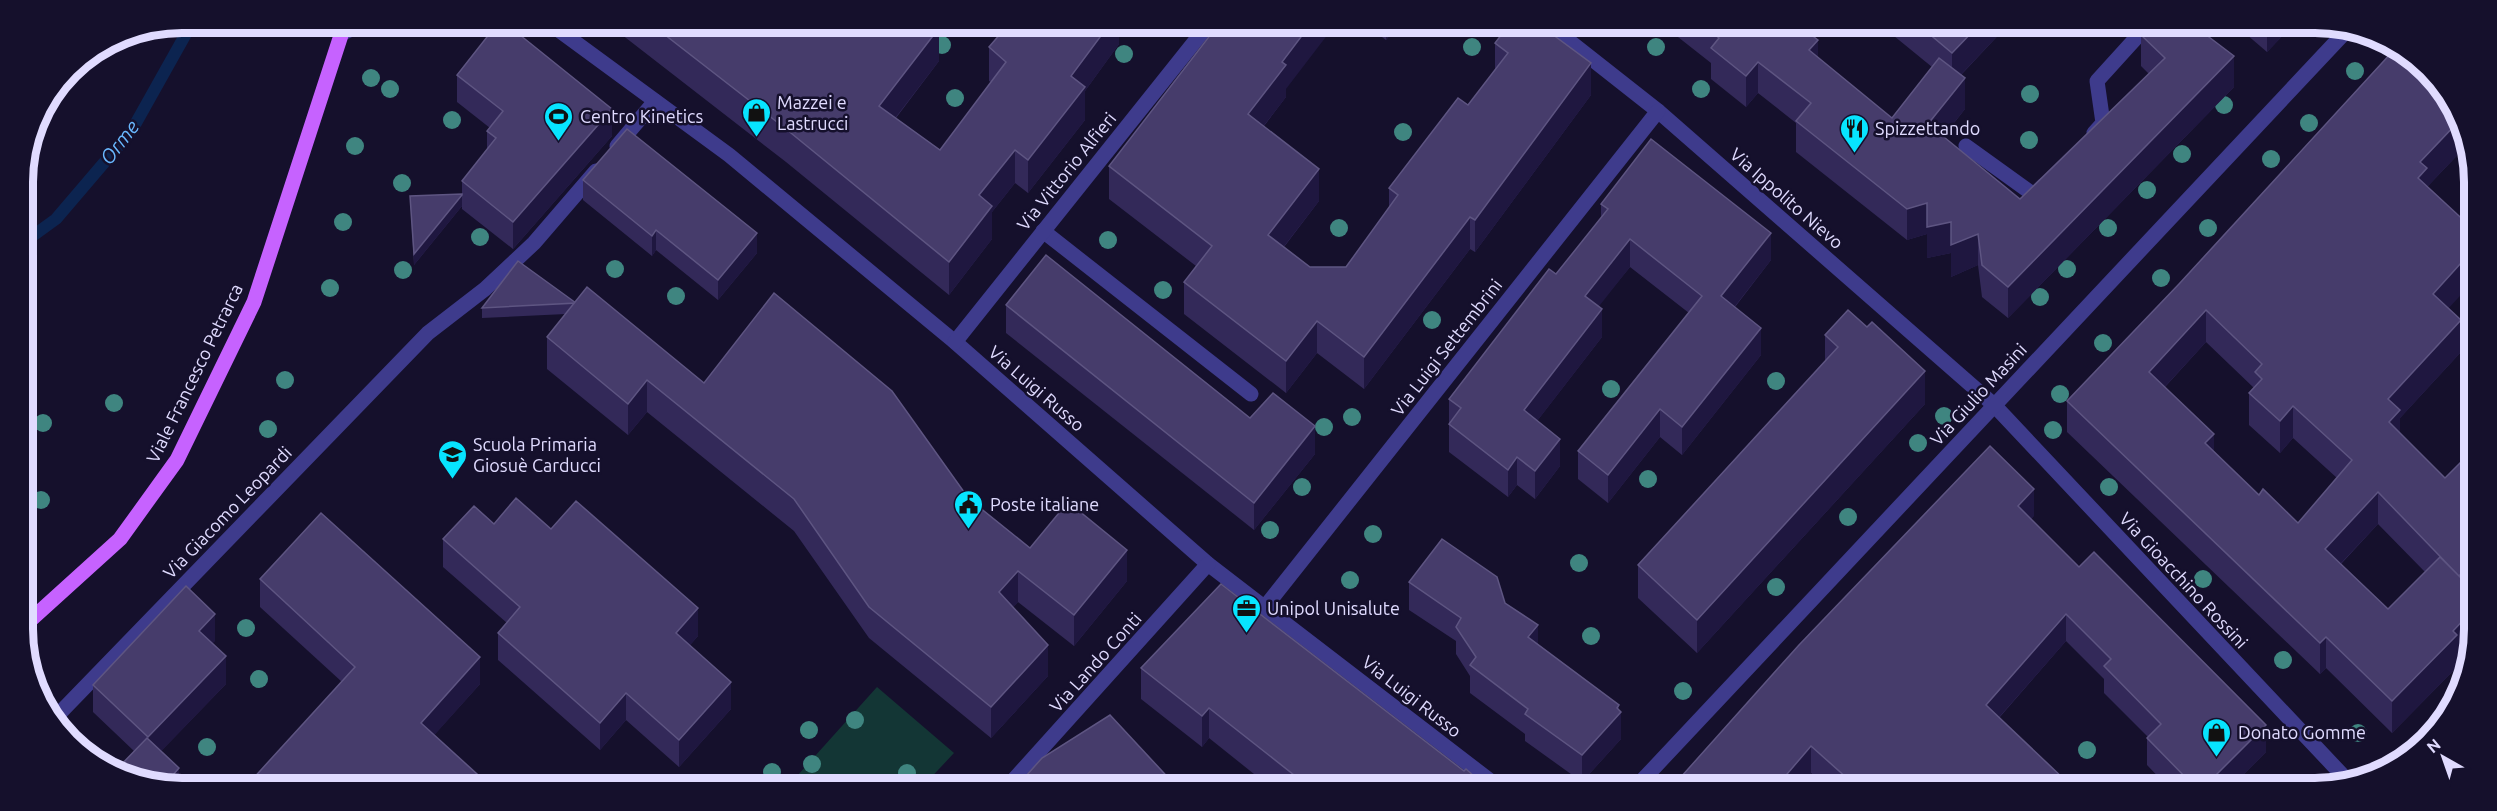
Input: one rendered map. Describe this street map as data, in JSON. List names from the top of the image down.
{
  "streets": {
    "main road": ["Viale Francesco Petrarca"],
    "street": [
      "Via Vittorio Alfieri",
      "Via Ippolito Nievo",
      "Via Luigi Settembrini",
      "Via Luigi Russo",
      "Via Giulio Masini",
      "Via Giacomo Leopardi",
      "Via Gioacchino Rossini",
      "Via Lando Conti"
    ]
  },
  "crossings": [
    ["Via Vittorio Alfieri", "Via Luigi Russo"],
    ["Via Ippolito Nievo", "Via Luigi Settembrini"],
    ["Via Ippolito Nievo", "Via Giulio Masini"],
    ["Via Ippolito Nievo", "Via Gioacchino Rossini"],
    ["Via Luigi Settembrini", "Via Luigi Russo"],
    ["Via Luigi Russo", "Via Giacomo Leopardi"],
    ["Via Luigi Russo", "Via Lando Conti"],
    ["Via Giulio Masini", "Via Gioacchino Rossini"]
  ],
  "water": ["Orme"],
  "places": {
    "shop": ["Mazzei e Lastrucci", "Donato Gomme"],
    "sports": ["Centro Kinetics"],
    "restaurant": ["Spizzettando"],
    "school or university": ["Scuola Primaria Giosuè Carducci"],
    "public building": ["Poste italiane"],
    "office": ["Unipol Unisalute"]
  },
  "north": "top left"
}
